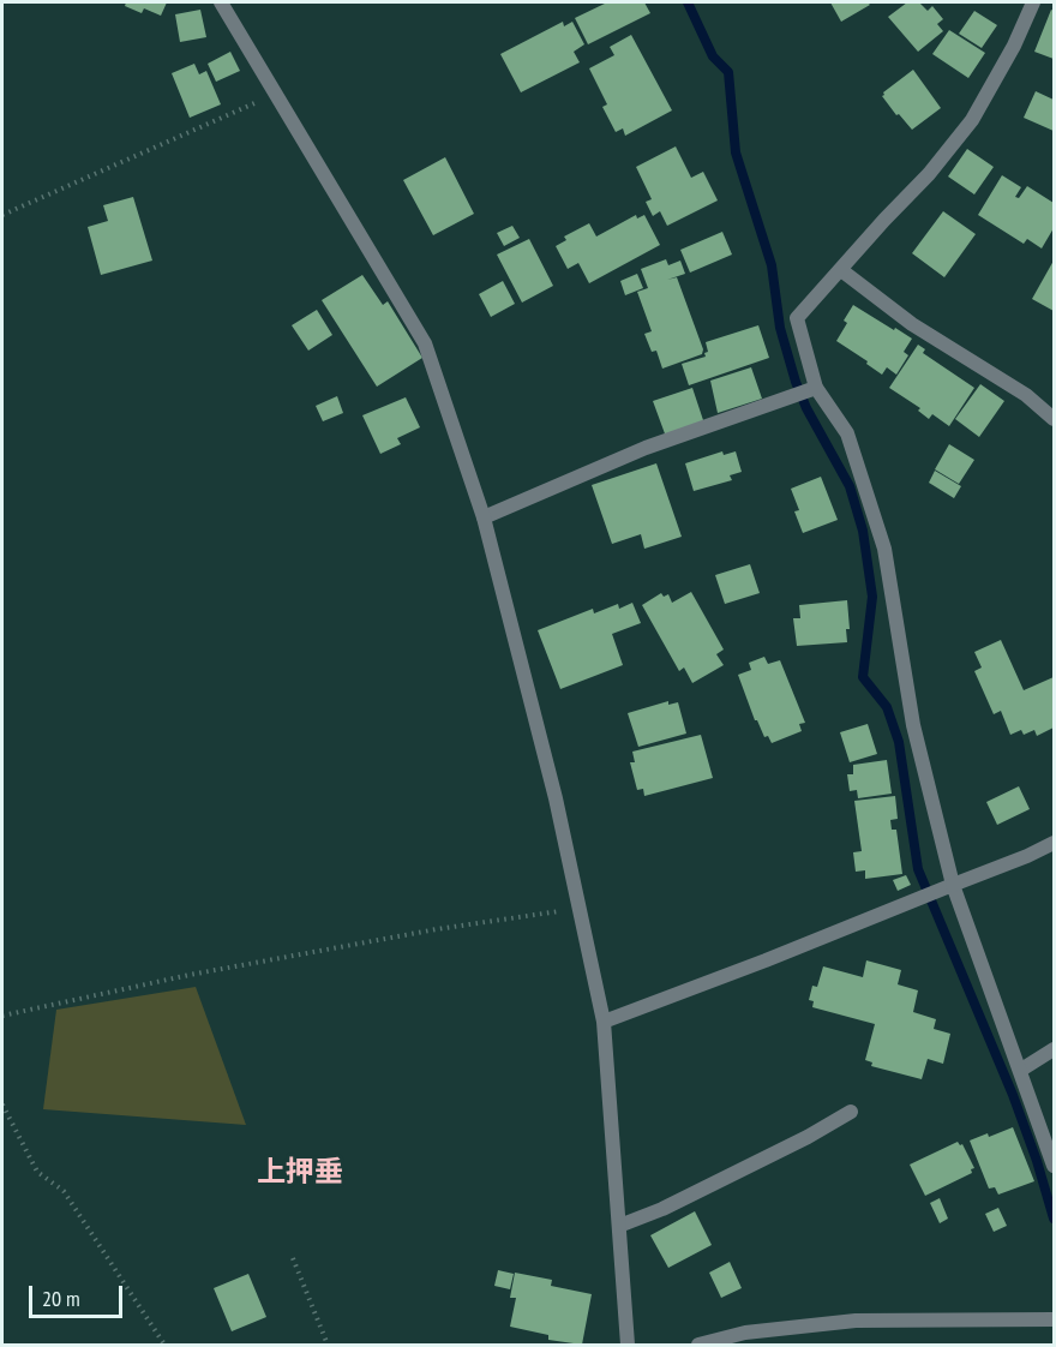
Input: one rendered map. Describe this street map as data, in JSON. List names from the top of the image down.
{
  "districts": ["上押垂"],
  "scale_bar": "20 m"
}
